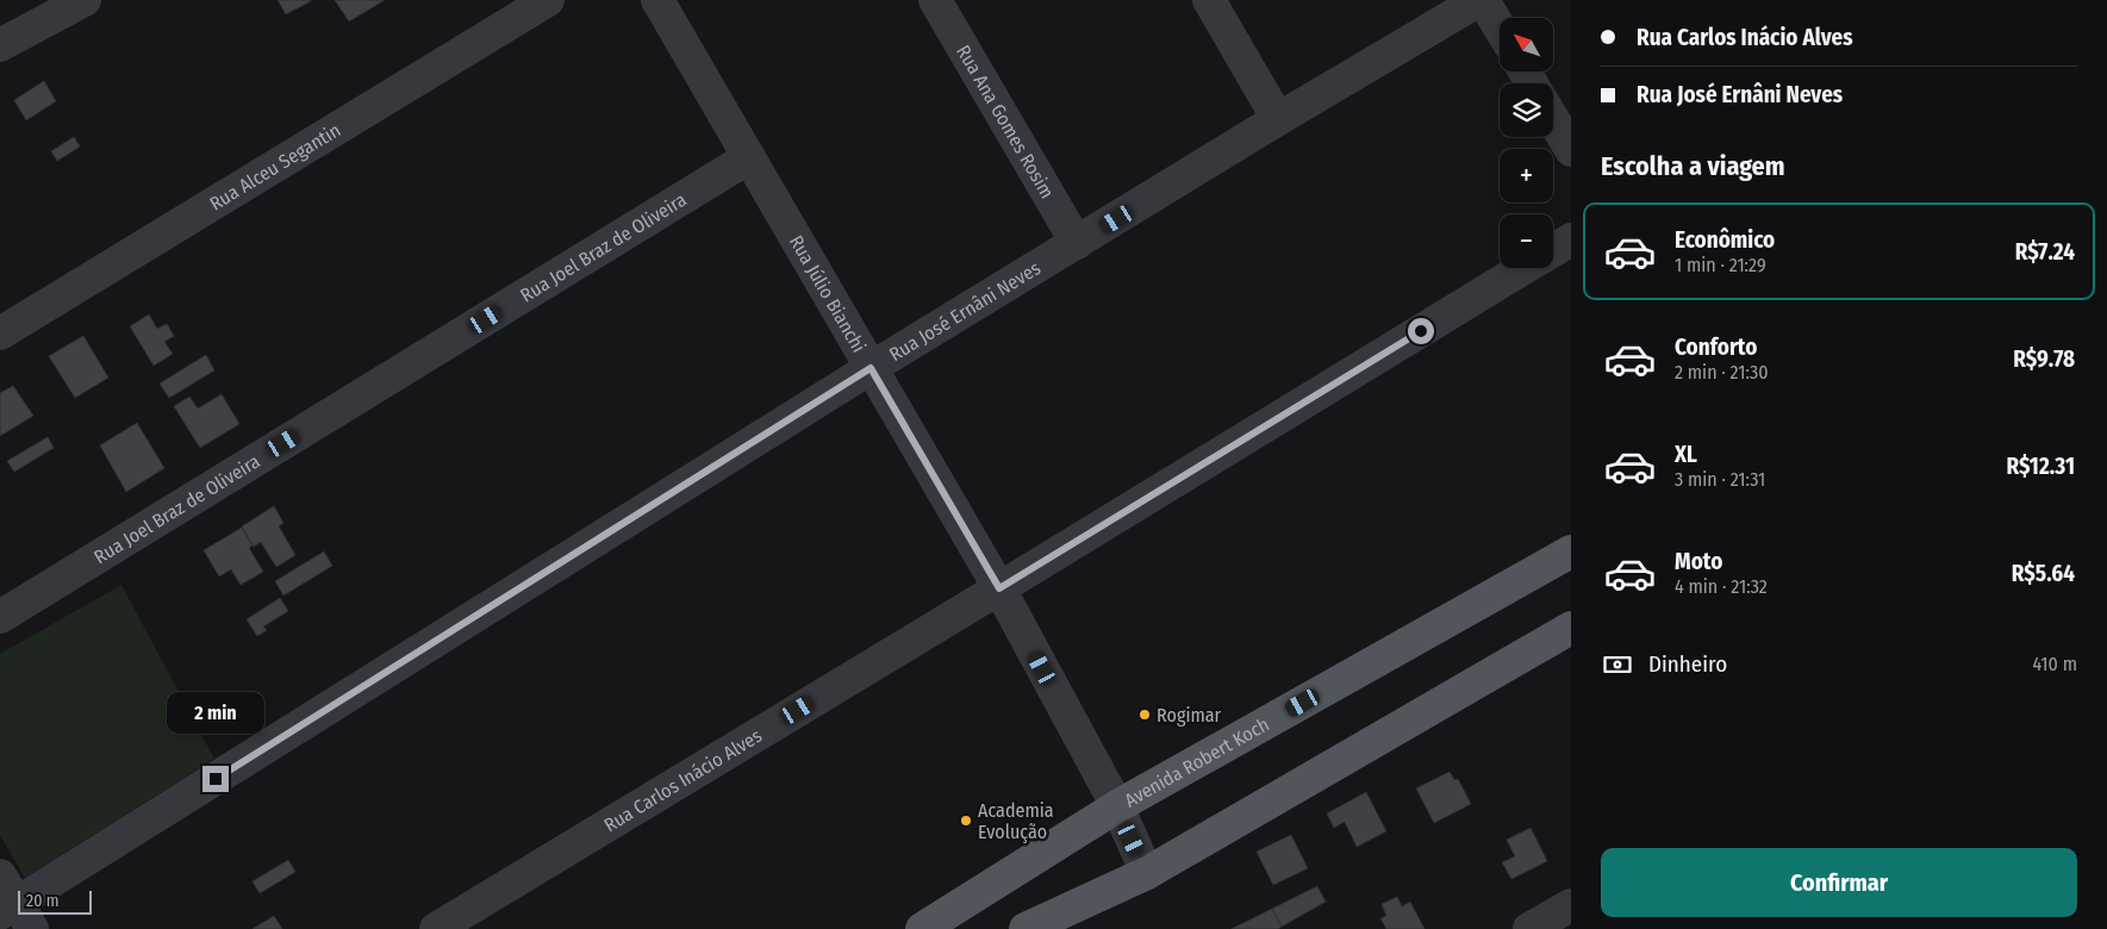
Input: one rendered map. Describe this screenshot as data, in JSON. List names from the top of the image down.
{
  "streets": {
    "main road": ["Avenida Robert Koch"],
    "street": [
      "Rua Ana Gomes Rosim",
      "Rua Alceu Segantin",
      "Rua Joel Braz de Oliveira",
      "Rua Júlio Bianchi",
      "Rua José Ernâni Neves",
      "Rua Carlos Inácio Alves"
    ]
  },
  "crossings": [
    ["Rua Ana Gomes Rosim", "Rua José Ernâni Neves"],
    ["Rua Joel Braz de Oliveira", "Rua Júlio Bianchi"],
    ["Rua Júlio Bianchi", "Rua José Ernâni Neves"],
    ["Rua Júlio Bianchi", "Avenida Robert Koch"],
    ["Rua Júlio Bianchi", "Rua Carlos Inácio Alves"]
  ],
  "places": ["Rogimar", "Academia Evolução"],
  "scale_bar": "20 m",
  "north": "top left",
  "page": {
    "banner": ["Rua Carlos Inácio Alves", "Rua José Ernâni Neves"],
    "map_buttons": ["+", "−"],
    "heading": "Escolha a viagem",
    "list": [
      {
        "name": "Econômico",
        "note": "1 min · 21:29",
        "value": "R$7.24"
      },
      {
        "name": "Conforto",
        "note": "2 min · 21:30",
        "value": "R$9.78"
      },
      {
        "name": "XL",
        "note": "3 min · 21:31",
        "value": "R$12.31"
      },
      {
        "name": "Moto",
        "note": "4 min · 21:32",
        "value": "R$5.64"
      }
    ],
    "pay": ["Dinheiro", "410 m"],
    "bubble": "2 min",
    "buttons": "Confirmar",
    "scale": "20 m"
  }
}
